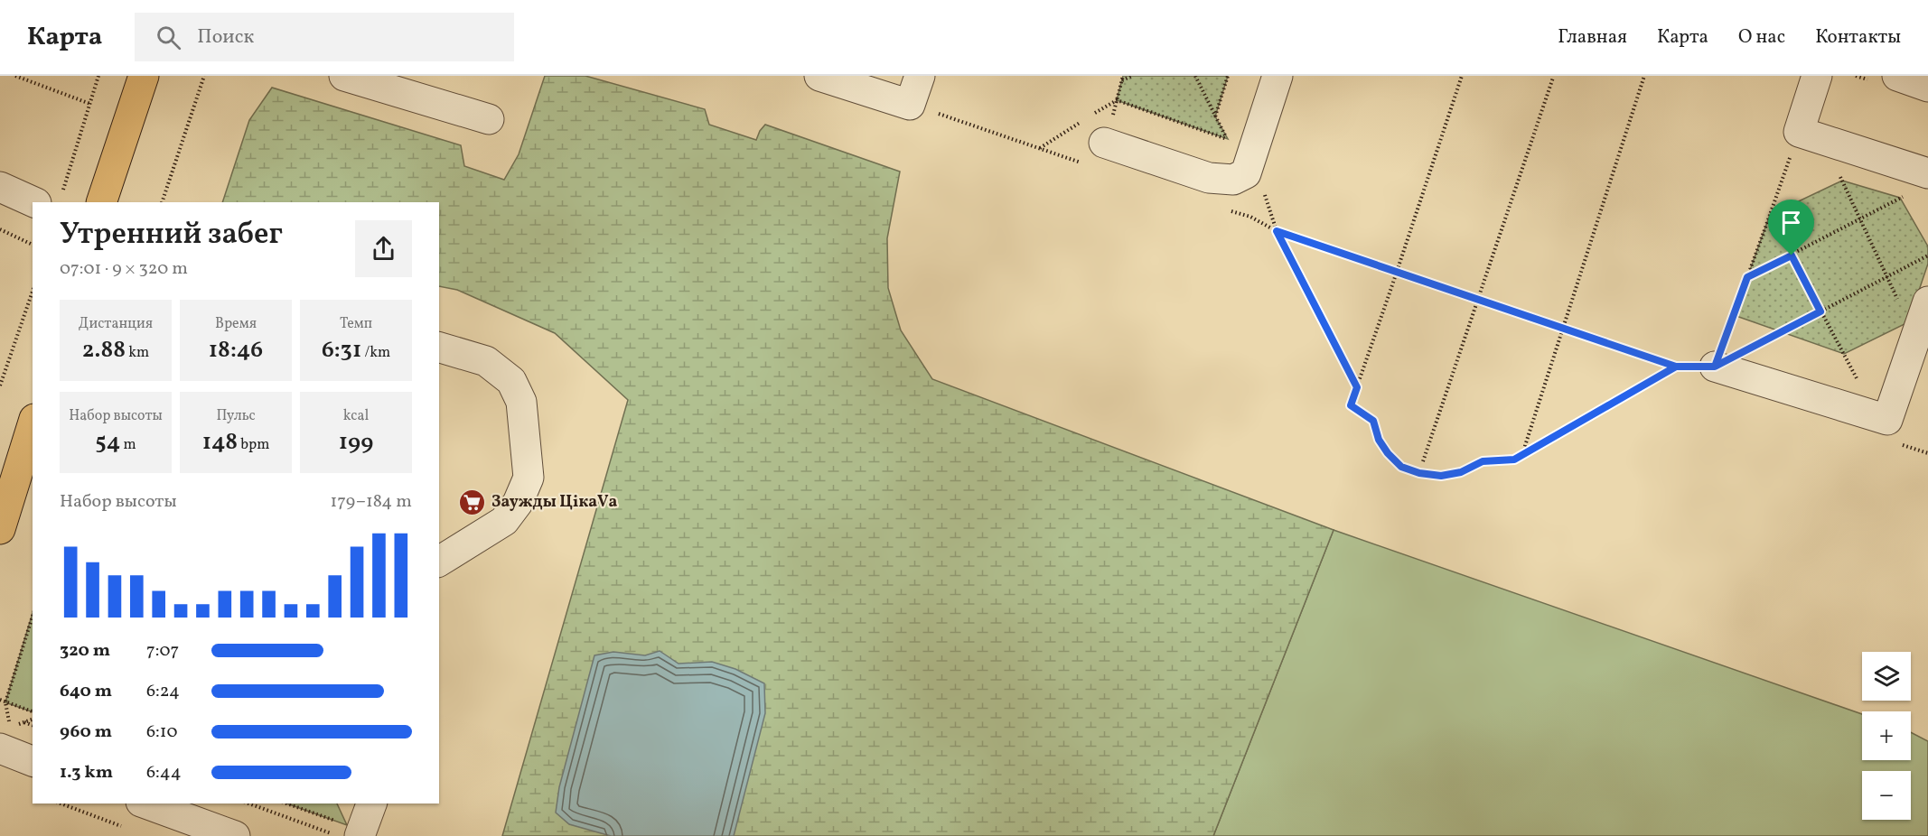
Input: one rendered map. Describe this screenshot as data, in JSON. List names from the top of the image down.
{
  "places": {
    "supermarket": ["Заужды ЦікаVа"]
  },
  "page": {
    "header": "Карта",
    "search": "Поиск",
    "nav": [
      "Главная",
      "Карта",
      "О нас",
      "Контакты"
    ],
    "heading": ["Утренний забег", "07:01 · 9 × 320 m"],
    "stats": [
      ["Дистанция", "2.88 km"],
      ["Время", "18:46"],
      ["Темп", "6:31 /km"],
      ["Набор высоты", "54 m"],
      ["Пульс", "148 bpm"],
      ["kcal", "199"]
    ],
    "chart": ["Набор высоты", "179–184 m"],
    "list": [
      {
        "name": "320 m",
        "note": "7:07"
      },
      {
        "name": "640 m",
        "note": "6:24"
      },
      {
        "name": "960 m",
        "note": "6:10"
      },
      {
        "name": "1.3 km",
        "note": "6:44"
      }
    ],
    "map_buttons": ["+", "−"]
  }
}
